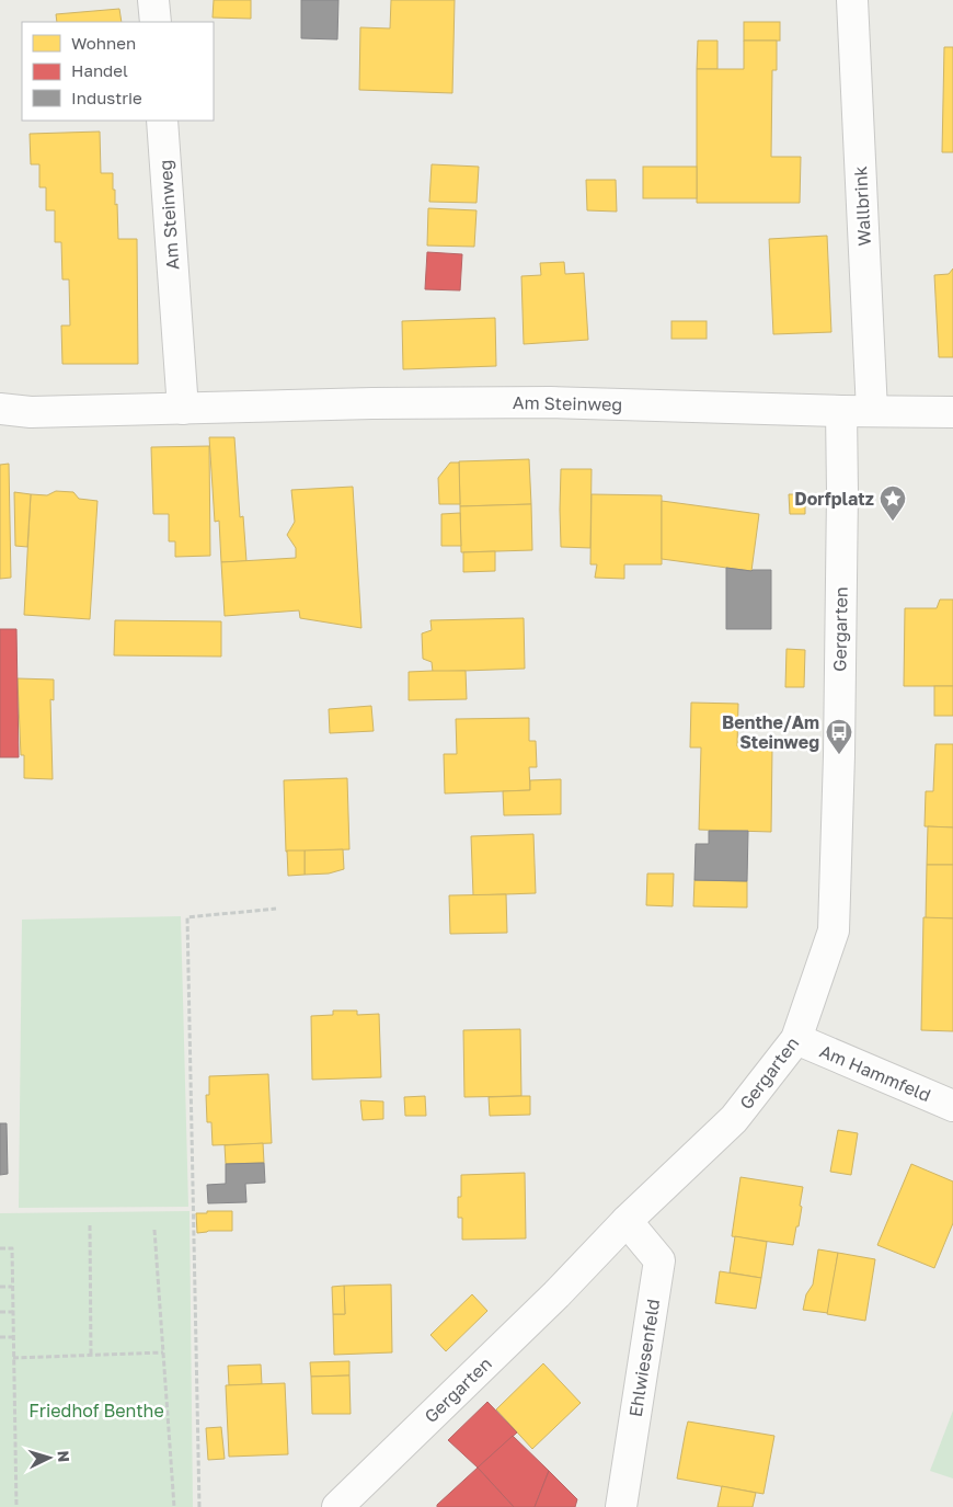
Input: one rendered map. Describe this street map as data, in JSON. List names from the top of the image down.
{
  "streets": {
    "street": [
      "Wallbrink",
      "Am Steinweg",
      "Gergarten",
      "Am Hammfeld",
      "Ehlwiesenfeld"
    ]
  },
  "crossings": [
    ["Wallbrink", "Am Steinweg"],
    ["Am Steinweg", "Gergarten"],
    ["Gergarten", "Am Hammfeld"],
    ["Gergarten", "Ehlwiesenfeld"]
  ],
  "parks": ["Friedhof Benthe"],
  "places": {
    "place": ["Dorfplatz"],
    "bus stop": ["Benthe/Am Steinweg"]
  },
  "legend": ["Wohnen", "Handel", "Industrie"],
  "north": "right"
}
